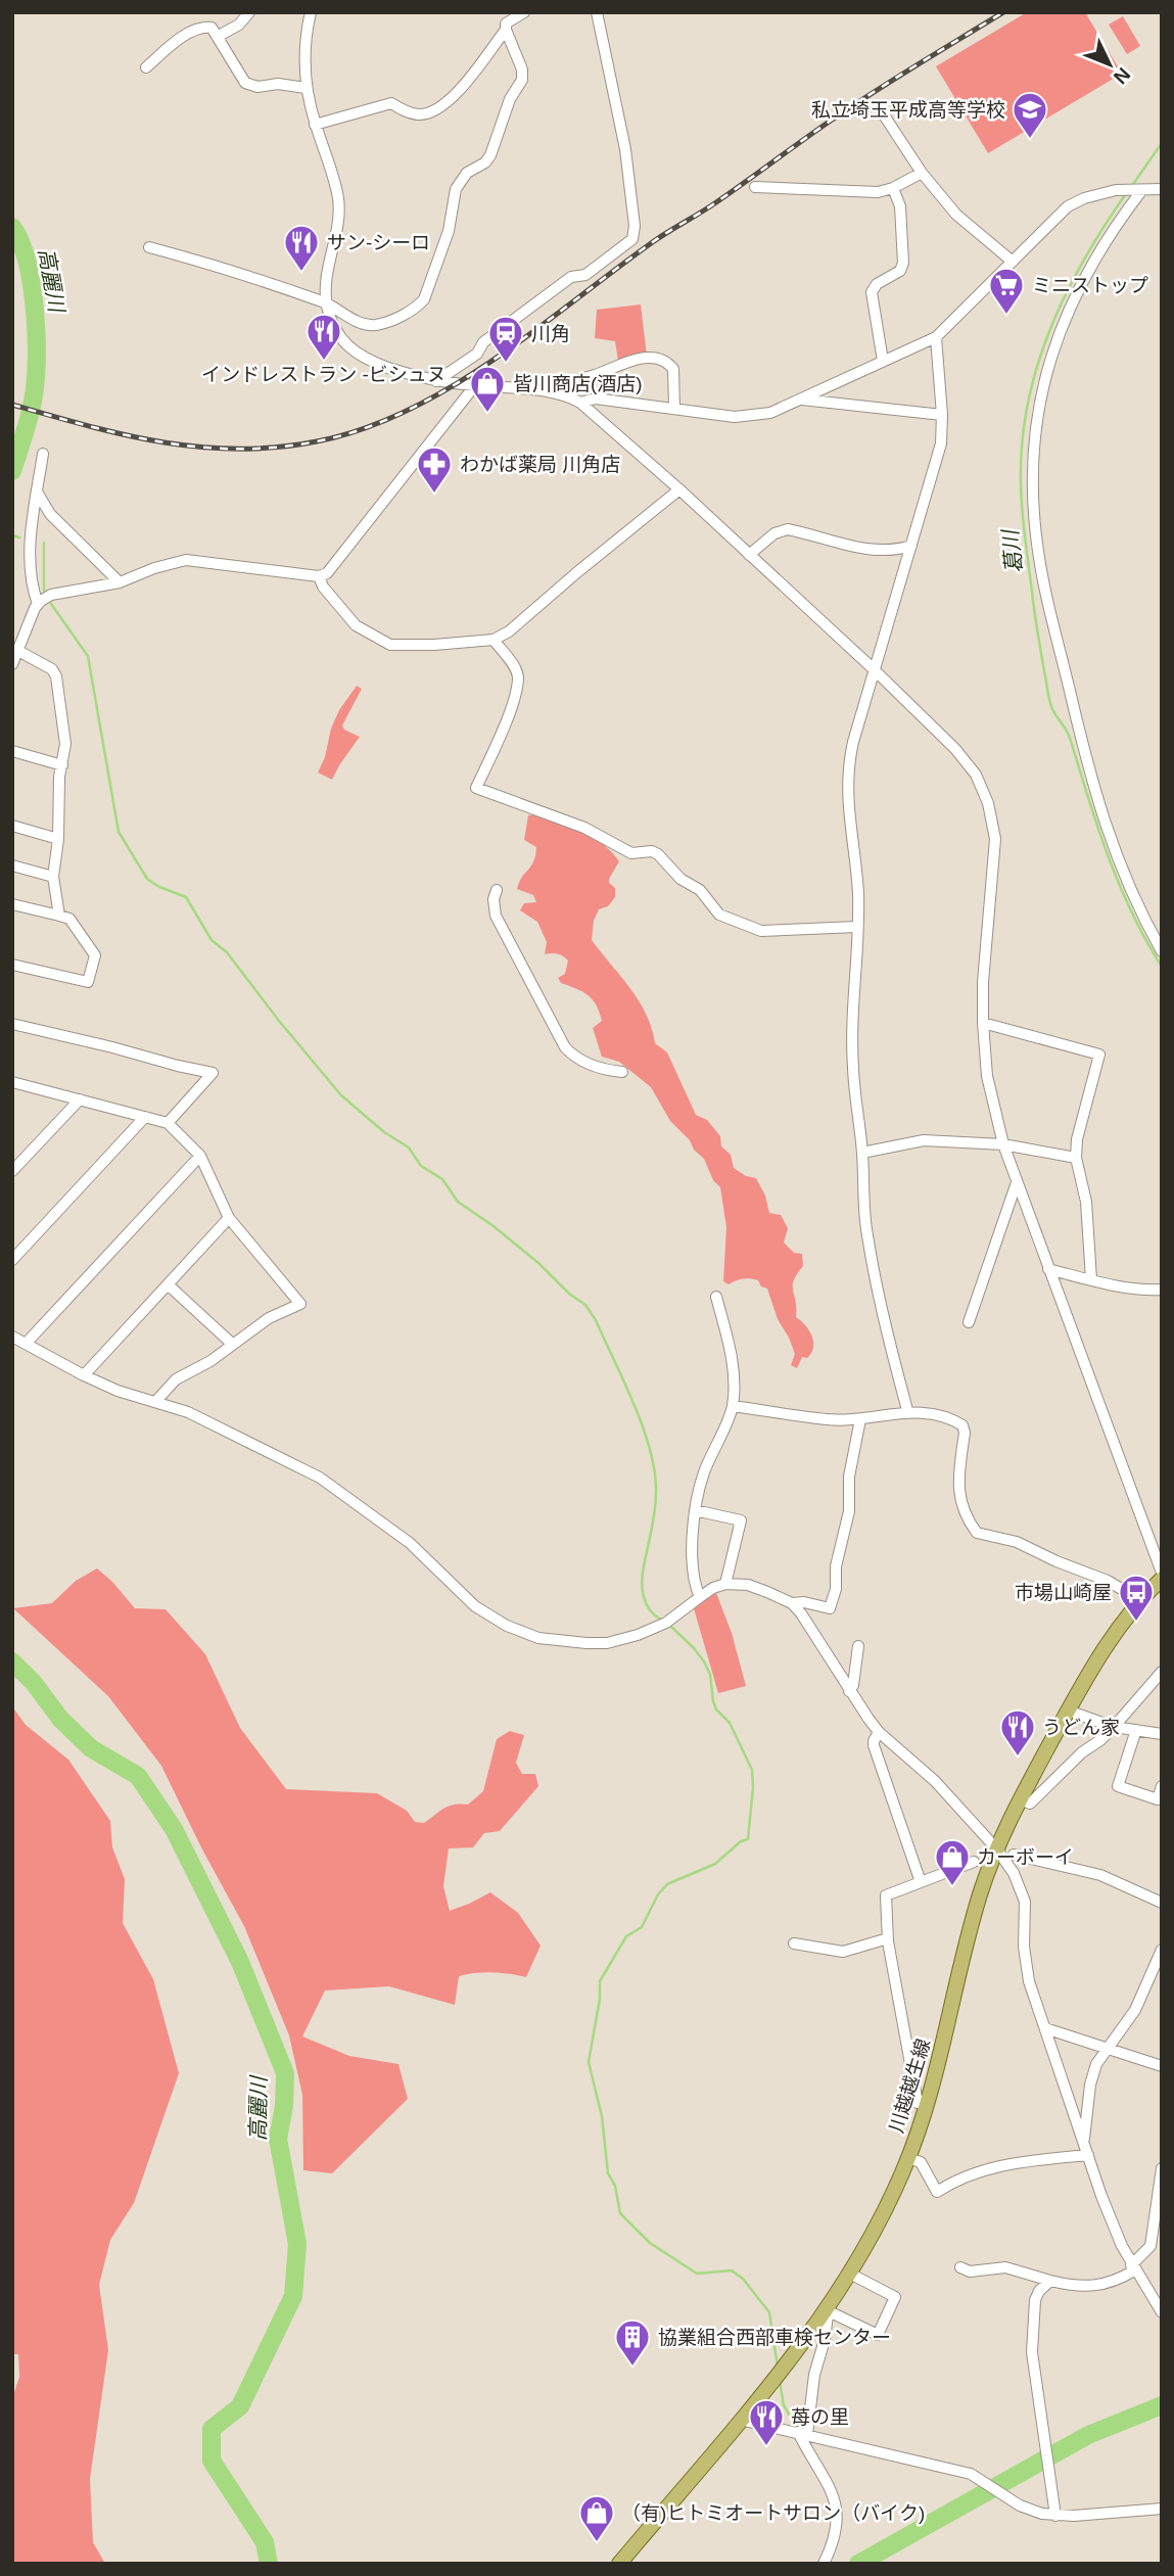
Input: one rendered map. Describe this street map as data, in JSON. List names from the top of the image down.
{
  "streets": {
    "main road": ["川越越生線"]
  },
  "water": ["高麗川", "葛川"],
  "places": {
    "school or university": ["私立埼玉平成高等学校"],
    "restaurant": [
      "サン-シーロ",
      "インドレストラン -ビシュヌ",
      "うどん家",
      "苺の里"
    ],
    "supermarket": ["ミニストップ"],
    "station": ["川角"],
    "shop": ["皆川商店(酒店)", "カーボーイ", "（有)ヒトミオートサロン（バイク)"],
    "pharmacy": ["わかば薬局 川角店"],
    "bus stop": ["市場山崎屋"],
    "building": ["協業組合西部車検センター"]
  },
  "north": "bottom right"
}
